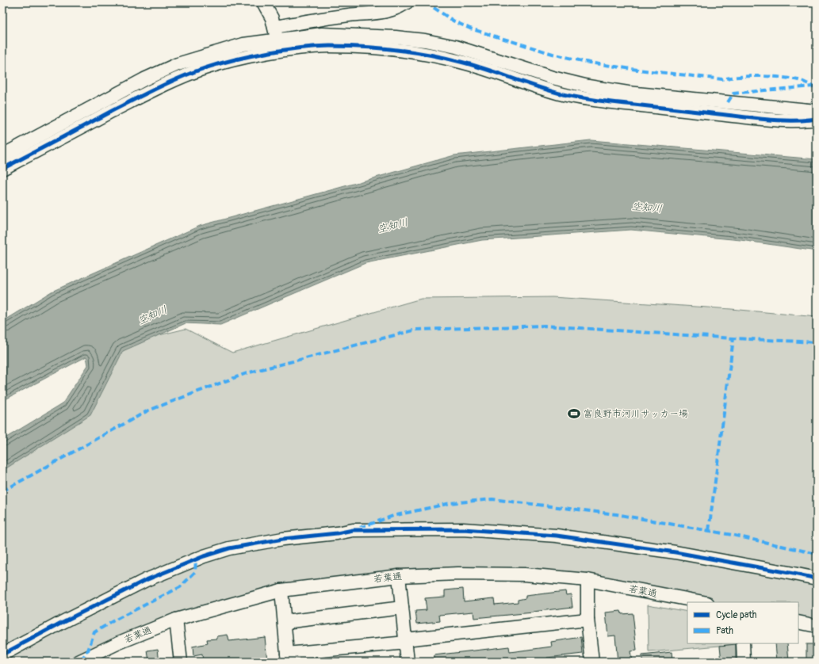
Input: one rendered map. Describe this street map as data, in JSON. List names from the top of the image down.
{
  "streets": {
    "street": ["若葉通"]
  },
  "water": ["空知川"],
  "places": {
    "sports": ["富良野市河川サッカー場"]
  },
  "legend": ["Cycle path", "Path"]
}
